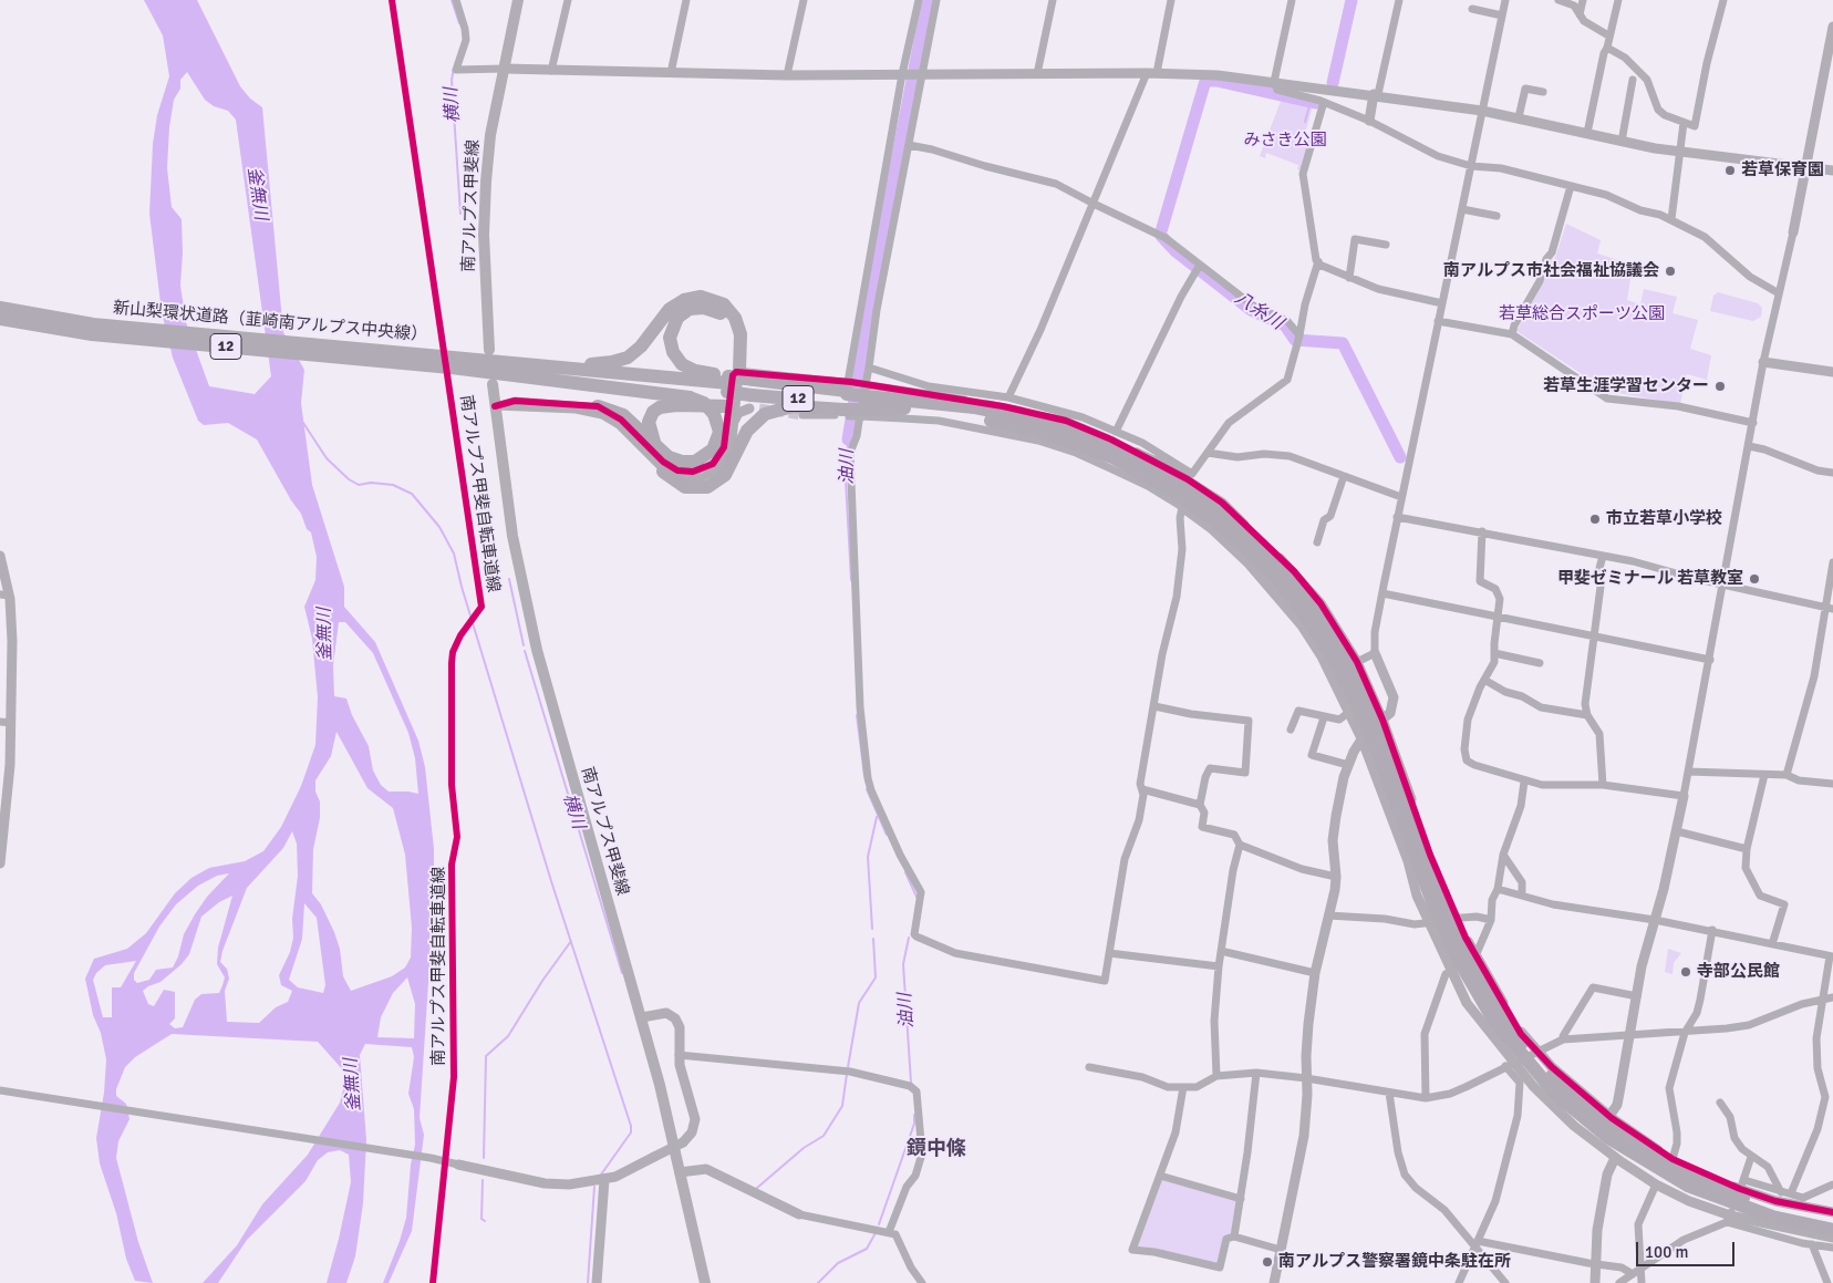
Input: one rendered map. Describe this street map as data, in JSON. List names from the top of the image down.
{
  "streets": {
    "highway": ["新山梨環状道路（韮崎南アルプス中央線）", "12"],
    "main road": ["南アルプス甲斐線"],
    "cycle path": ["南アルプス甲斐自転車道線"]
  },
  "districts": ["鏡中條"],
  "water": [
    "横川",
    "釜無川",
    "八糸川",
    "油川"
  ],
  "parks": ["みさき公園", "若草総合スポーツ公園"],
  "places": [
    "若草保育園",
    "南アルプス市社会福祉協議会",
    "若草生涯学習センター",
    "市立若草小学校",
    "甲斐ゼミナール 若草教室",
    "寺部公民館",
    "南アルプス警察署鏡中条駐在所"
  ],
  "scale_bar": "100 m"
}
